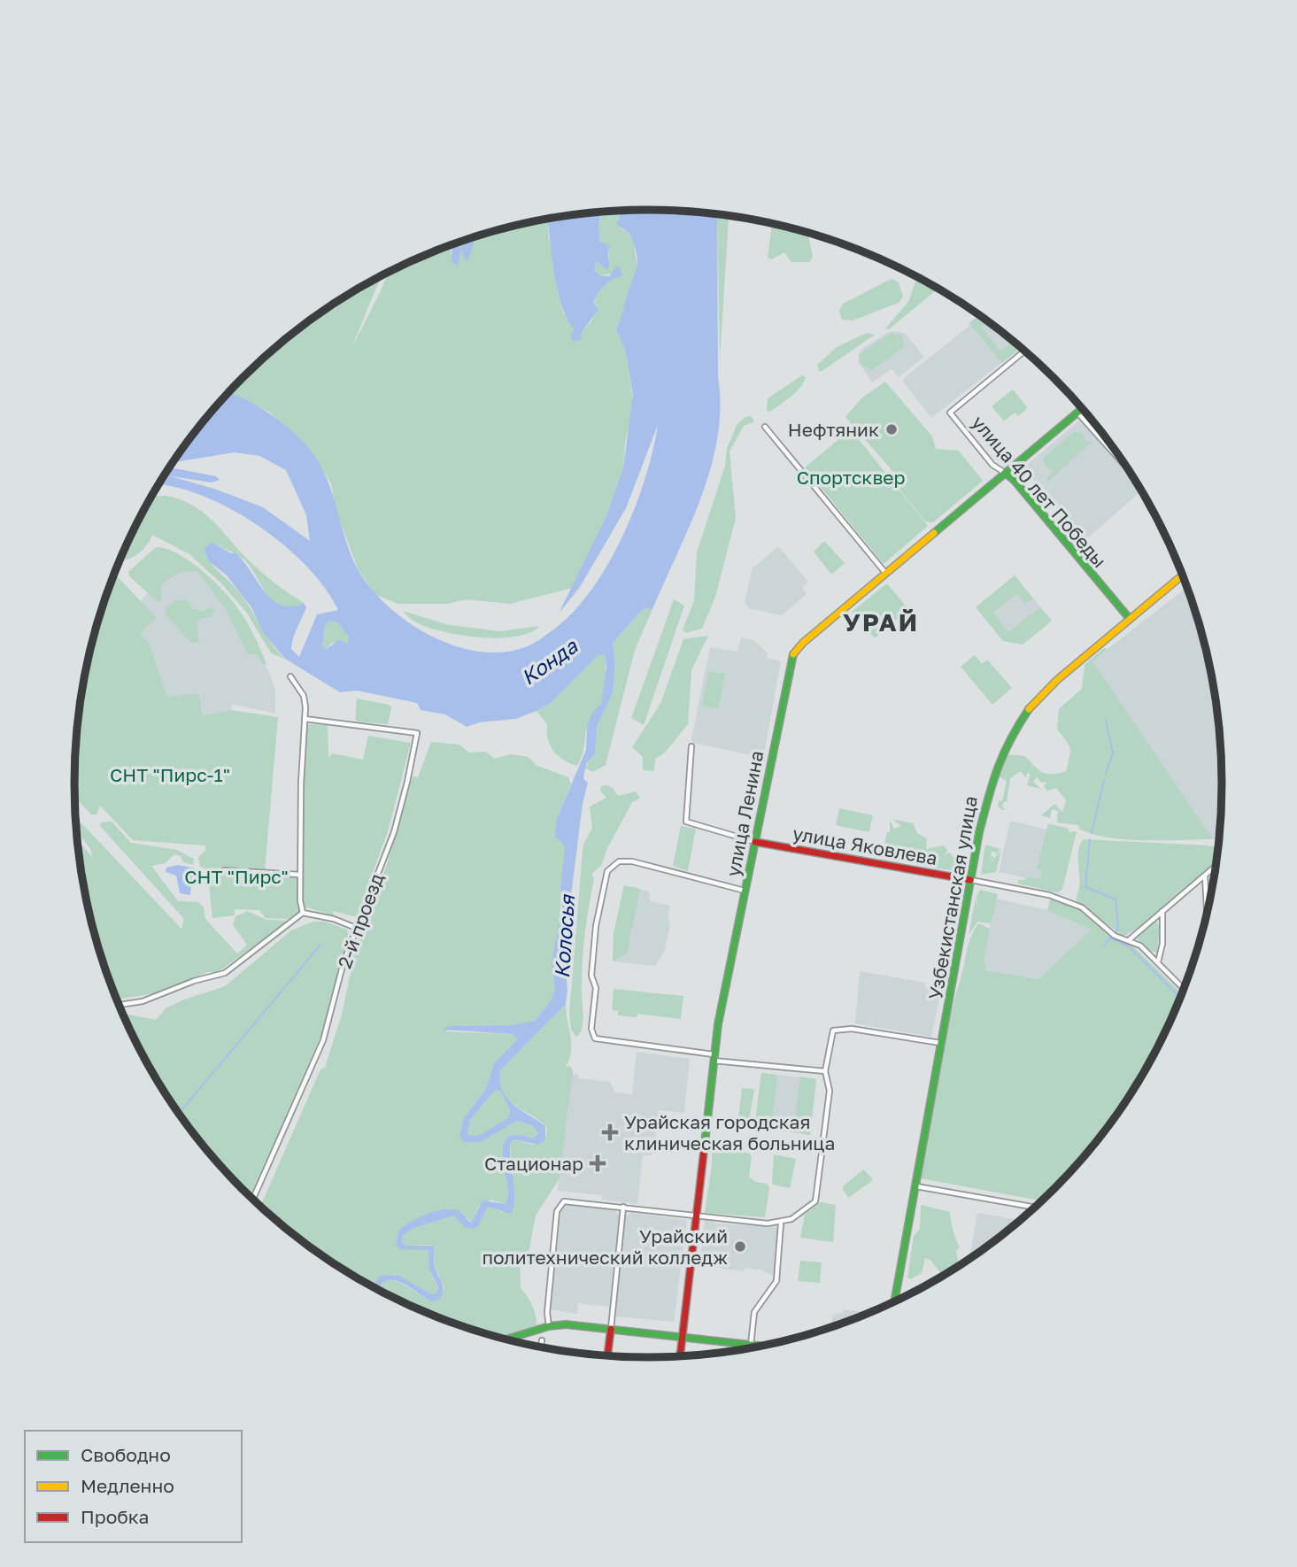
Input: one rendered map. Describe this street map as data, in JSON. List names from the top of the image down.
{
  "streets": {
    "main road": [
      "улица 40 лет Победы",
      "улица Ленина",
      "улица Яковлева",
      "Узбекистанская улица"
    ],
    "street": ["2-й проезд"]
  },
  "crossings": [
    ["улица 40 лет Победы", "улица Ленина"],
    ["улица 40 лет Победы", "Узбекистанская улица"],
    ["улица Ленина", "улица Яковлева"],
    ["улица Яковлева", "Узбекистанская улица"]
  ],
  "districts": ["УРАЙ"],
  "water": ["Конда", "Колосья"],
  "parks": ["Спортсквер", "СНТ \"Пирс-1\"", "СНТ \"Пирс\""],
  "places": {
    "other": ["Нефтяник", "Урайский политехнический колледж"],
    "health": ["Урайская городская клиническая больница", "Стационар"]
  },
  "legend": ["Свободно", "Медленно", "Пробка"]
}
